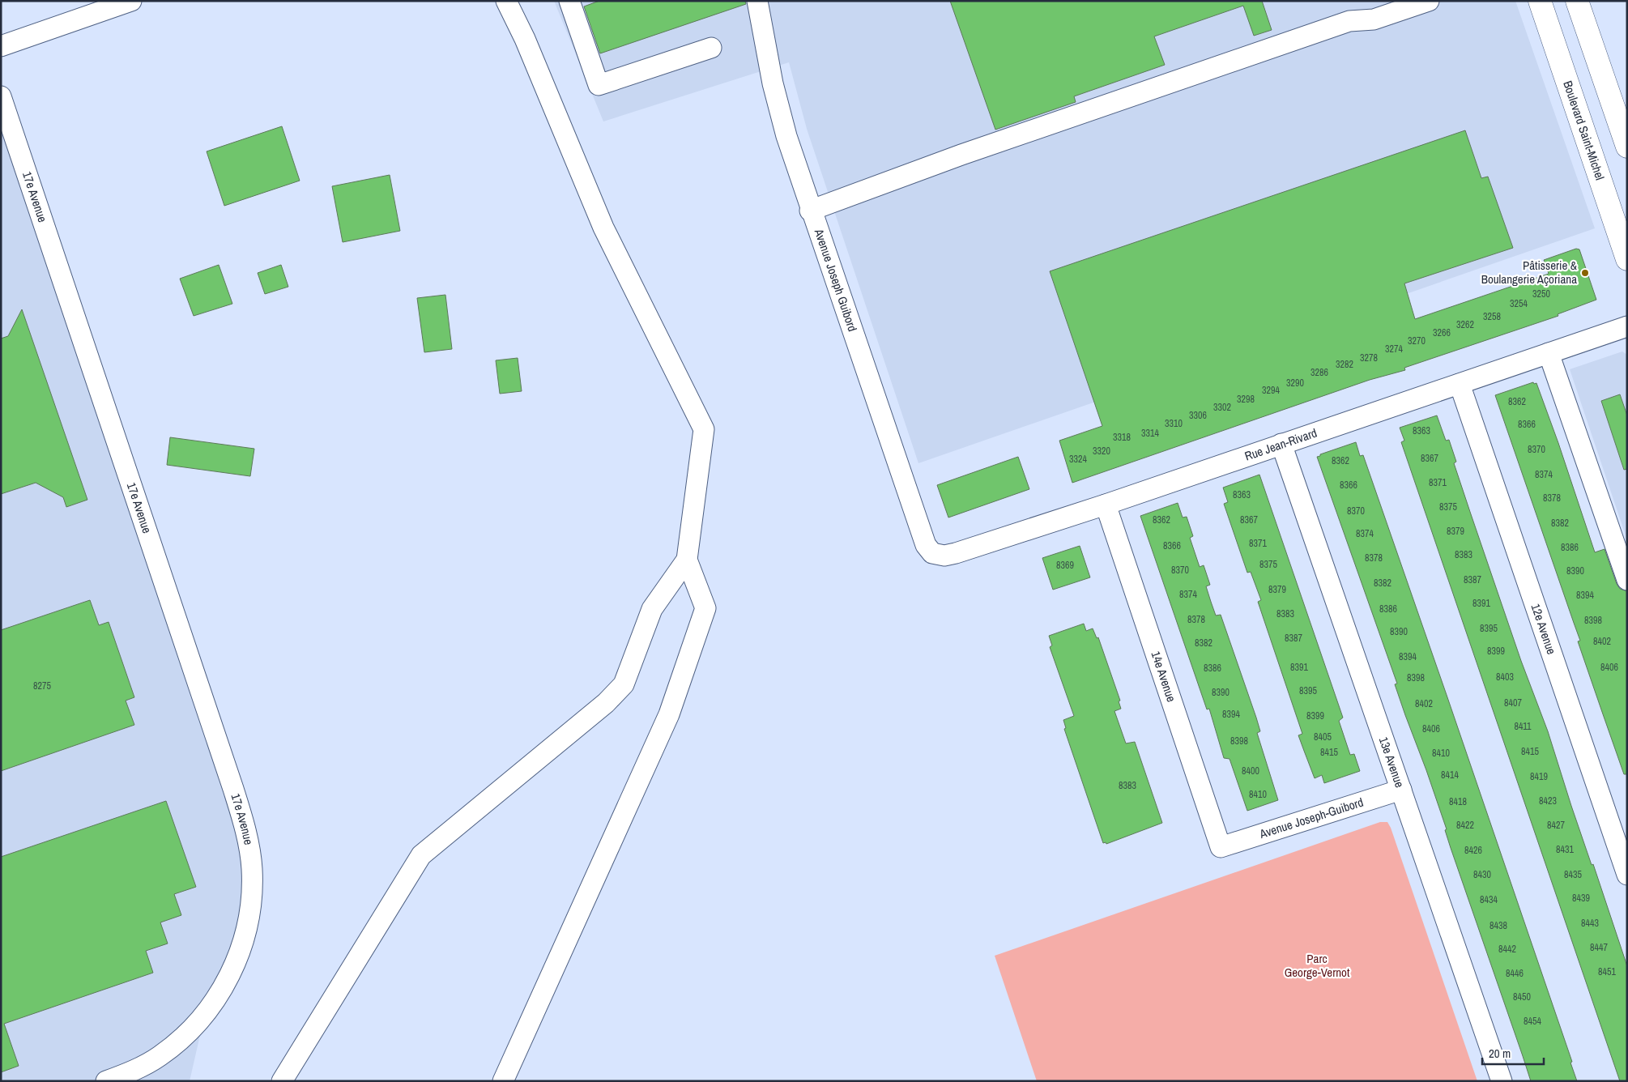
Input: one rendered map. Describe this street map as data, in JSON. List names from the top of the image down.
{
  "streets": {
    "main road": ["Boulevard Saint-Michel"],
    "street": [
      "17e Avenue",
      "Avenue Joseph Guibord",
      "Rue Jean-Rivard",
      "12e Avenue",
      "14e Avenue",
      "13e Avenue",
      "Avenue Joseph-Guibord"
    ]
  },
  "crossings": [
    ["Avenue Joseph Guibord", "Rue Jean-Rivard"],
    ["Rue Jean-Rivard", "12e Avenue"],
    ["Rue Jean-Rivard", "14e Avenue"],
    ["Rue Jean-Rivard", "13e Avenue"],
    ["14e Avenue", "Avenue Joseph-Guibord"],
    ["13e Avenue", "Avenue Joseph-Guibord"]
  ],
  "parks": ["Parc George-Vernot"],
  "places": ["Pâtisserie & Boulangerie Açoriana"],
  "house_numbers": [
    "3250",
    "3254",
    "3258",
    "3262",
    "3266",
    "3270",
    "3274",
    "3278",
    "3282",
    "3286",
    "3290",
    "3294",
    "3298",
    "8362",
    "3302",
    "3306",
    "3310",
    "8366",
    "8363",
    "3314",
    "3318",
    "8370",
    "3320",
    "8367",
    "3324",
    "8362",
    "8374",
    "8371",
    "8366",
    "8363",
    "8378",
    "8375",
    "8370",
    "8362",
    "8367",
    "8382",
    "8379",
    "8374",
    "8371",
    "8366",
    "8386",
    "8383",
    "8378",
    "8375",
    "8369",
    "8370",
    "8390",
    "8387",
    "8382",
    "8379",
    "8374",
    "8394",
    "8391",
    "8386",
    "8383",
    "8378",
    "8398",
    "8395",
    "8390",
    "8387",
    "8402",
    "8382",
    "8399",
    "8394",
    "8391",
    "8406",
    "8386",
    "8403",
    "8398",
    "8275",
    "8395",
    "8390",
    "8407",
    "8402",
    "8394",
    "8399",
    "8411",
    "8406",
    "8405",
    "8398",
    "8415",
    "8415",
    "8410",
    "8400",
    "8414",
    "8419",
    "8383",
    "8410",
    "8423",
    "8418",
    "8422",
    "8427",
    "8431",
    "8426",
    "8430",
    "8435",
    "8439",
    "8434",
    "8443",
    "8438",
    "8447",
    "8442",
    "8451",
    "8446",
    "8450",
    "8454"
  ],
  "scale_bar": "20 m"
}
